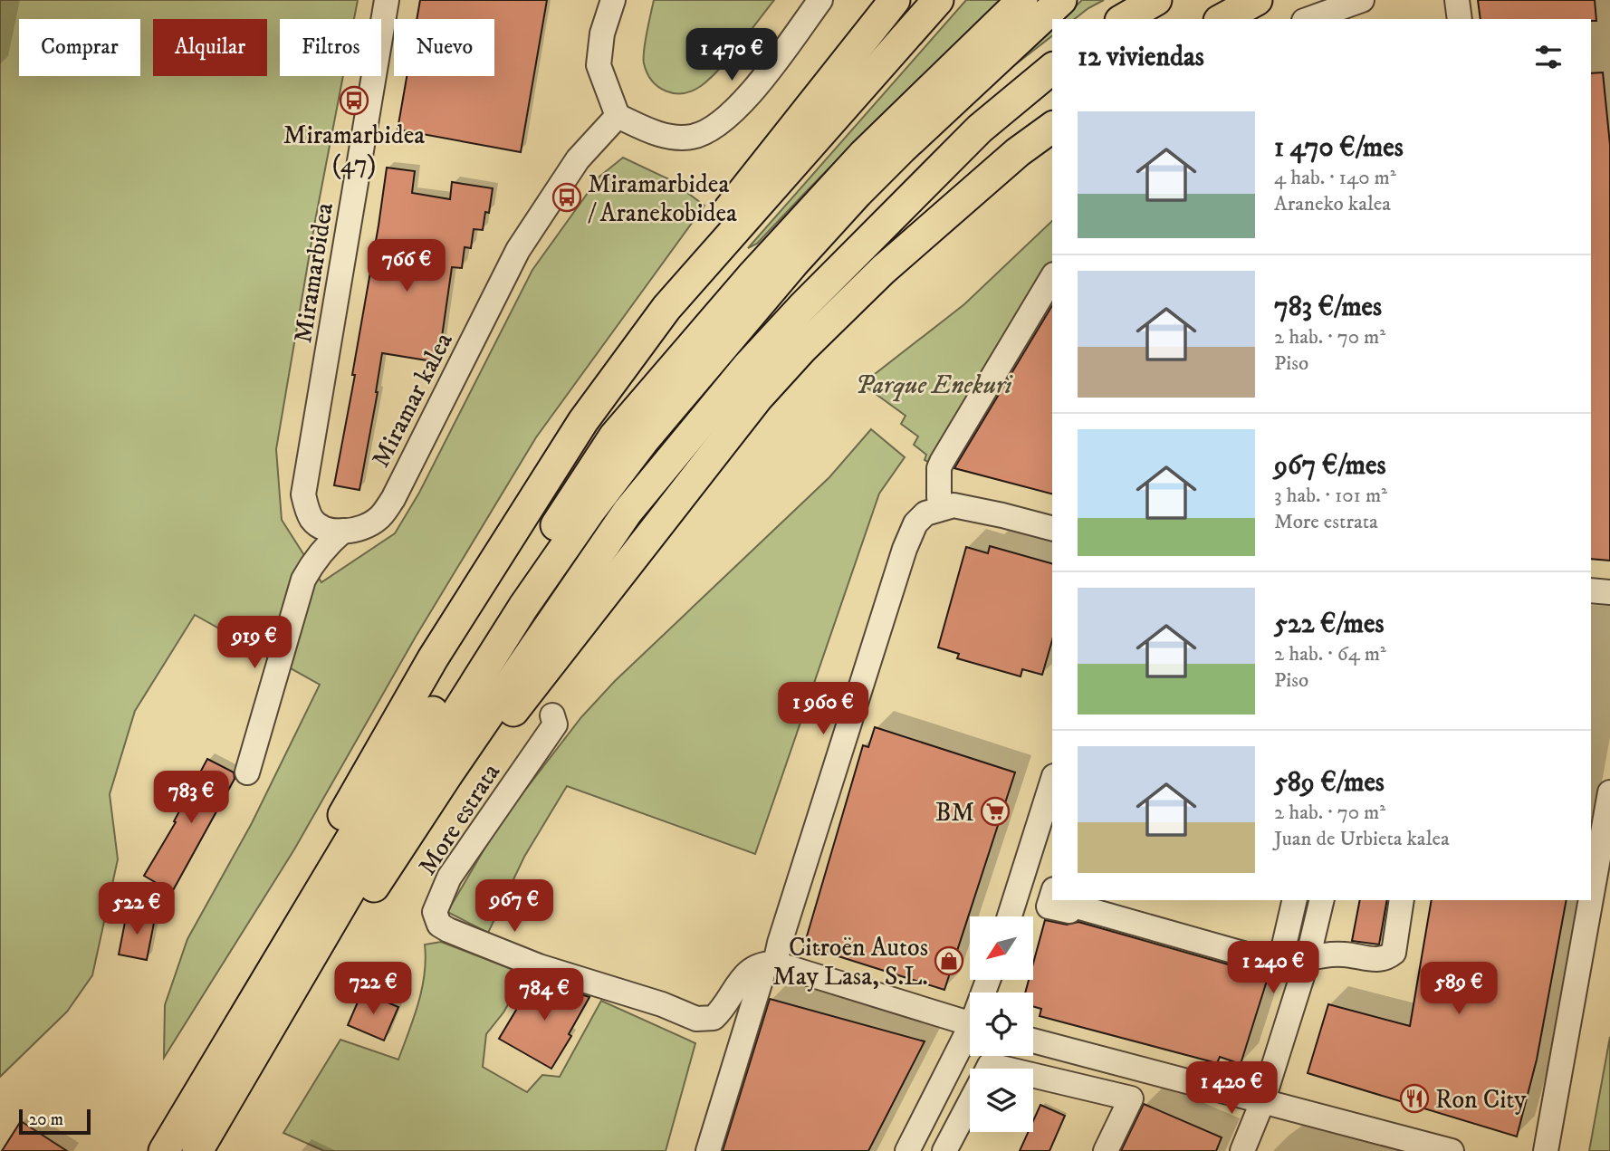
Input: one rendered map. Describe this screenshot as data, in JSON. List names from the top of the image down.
{
  "streets": {
    "street": ["Miramarbidea", "Miramar kalea", "More estrata"]
  },
  "parks": ["Parque Enekuri"],
  "places": {
    "bus stop": ["Miramarbidea (47)", "Miramarbidea / Aranekobidea"],
    "supermarket": ["BM"],
    "shop": ["Citroën Autos May Lasa, S.L."],
    "restaurant": ["Ron City"]
  },
  "scale_bar": "20 m",
  "north": "bottom left",
  "page": {
    "chip": [
      "Comprar",
      "Alquilar",
      "Filtros",
      "Nuevo"
    ],
    "heading": "12 viviendas",
    "price": [
      "1 470 €",
      "766 €",
      "919 €",
      "1 960 €",
      "783 €",
      "967 €",
      "522 €",
      "1 240 €",
      "722 €",
      "589 €",
      "784 €",
      "1 420 €"
    ],
    "list": [
      {
        "name": "1 470 €/mes",
        "note": "4 hab. · 140 m² · Araneko kalea"
      },
      {
        "name": "783 €/mes",
        "note": "2 hab. · 70 m² · Piso"
      },
      {
        "name": "967 €/mes",
        "note": "3 hab. · 101 m² · More estrata"
      },
      {
        "name": "522 €/mes",
        "note": "2 hab. · 64 m² · Piso"
      },
      {
        "name": "589 €/mes",
        "note": "2 hab. · 70 m² · Juan de Urbieta kalea"
      }
    ],
    "scale": "20 m"
  }
}
